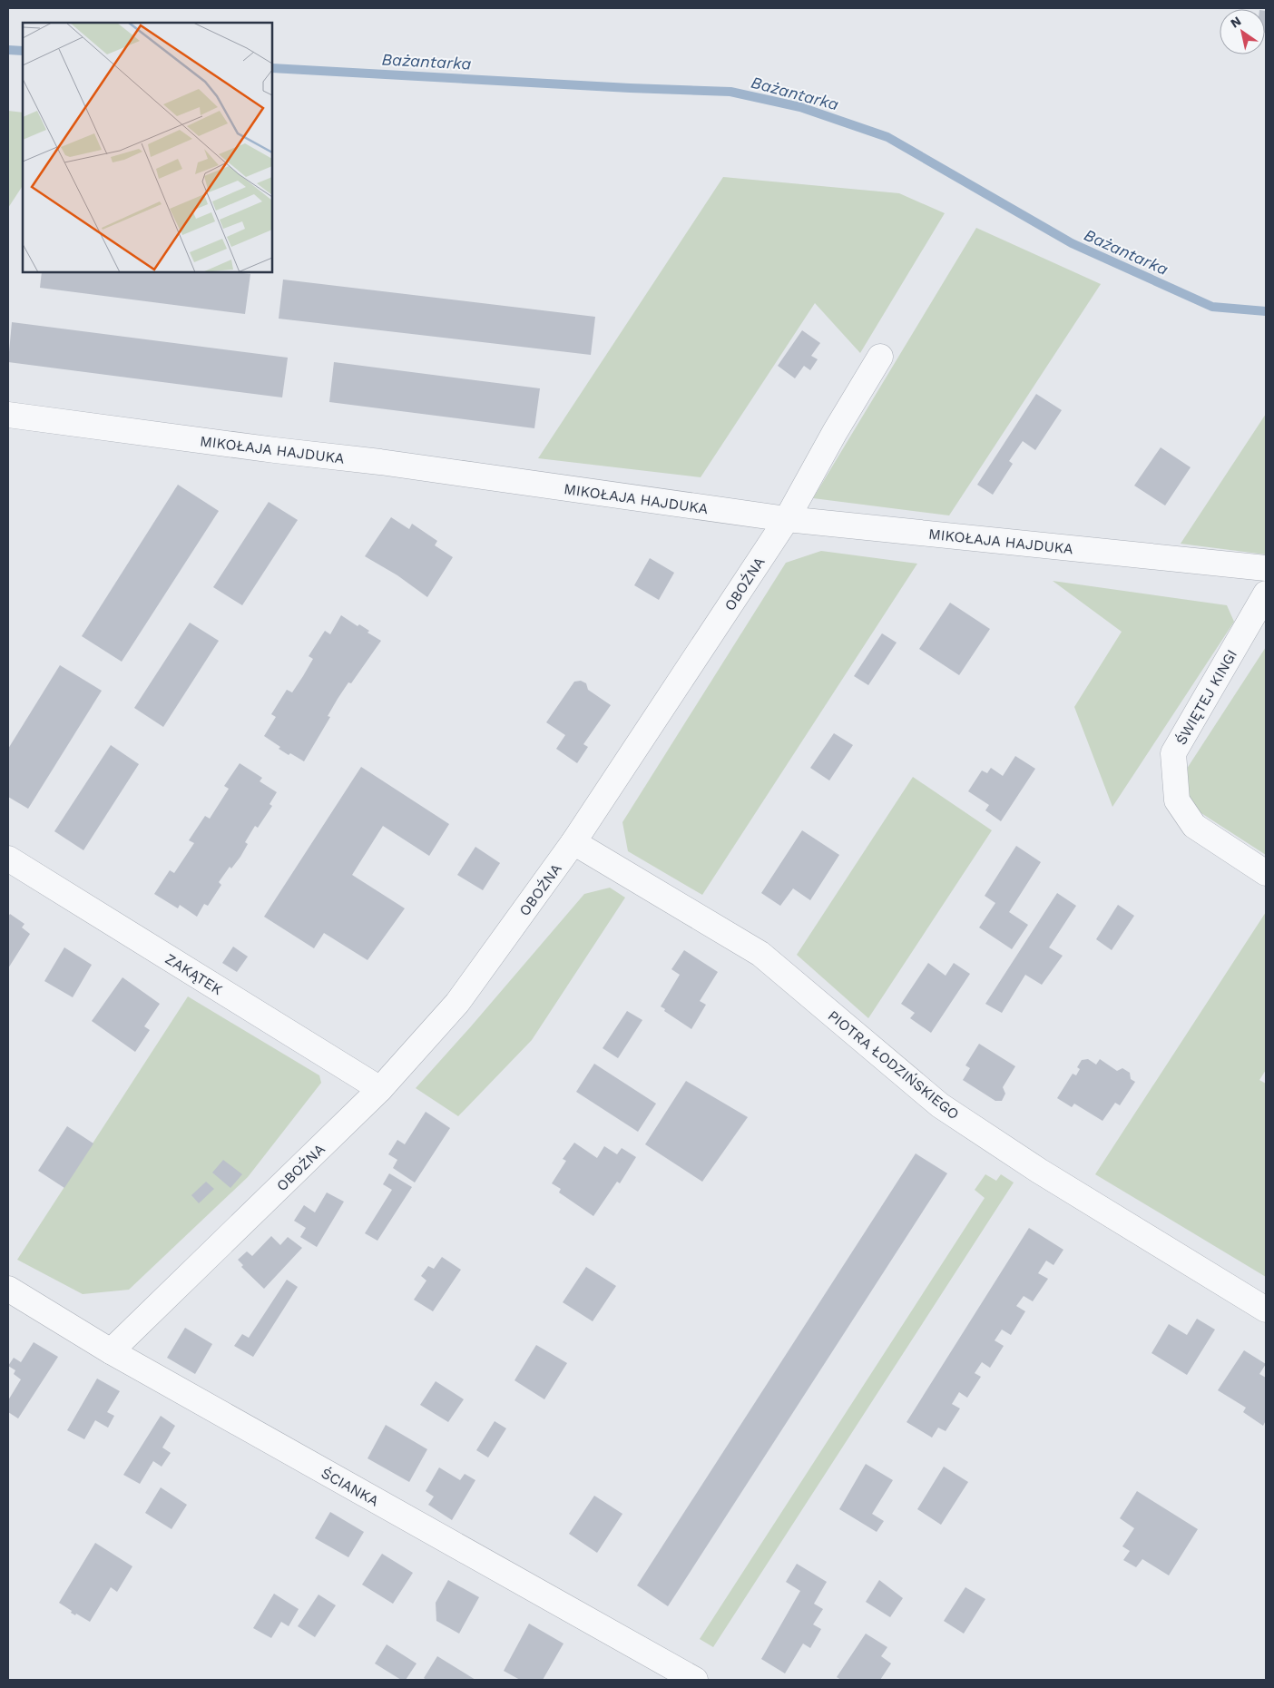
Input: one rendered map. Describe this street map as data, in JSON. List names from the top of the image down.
{
  "streets": {
    "street": [
      "MIKOŁAJA HAJDUKA",
      "OBOŹNA",
      "ŚWIĘTEJ KINGI",
      "ZAKĄTEK",
      "PIOTRA ŁODZIŃSKIEGO",
      "ŚCIANKA"
    ]
  },
  "crossings": [
    ["MIKOŁAJA HAJDUKA", "OBOŹNA"],
    ["OBOŹNA", "ZAKĄTEK"],
    ["OBOŹNA", "PIOTRA ŁODZIŃSKIEGO"],
    ["OBOŹNA", "ŚCIANKA"]
  ],
  "water": ["Bażantarka"],
  "north": "top left"
}
